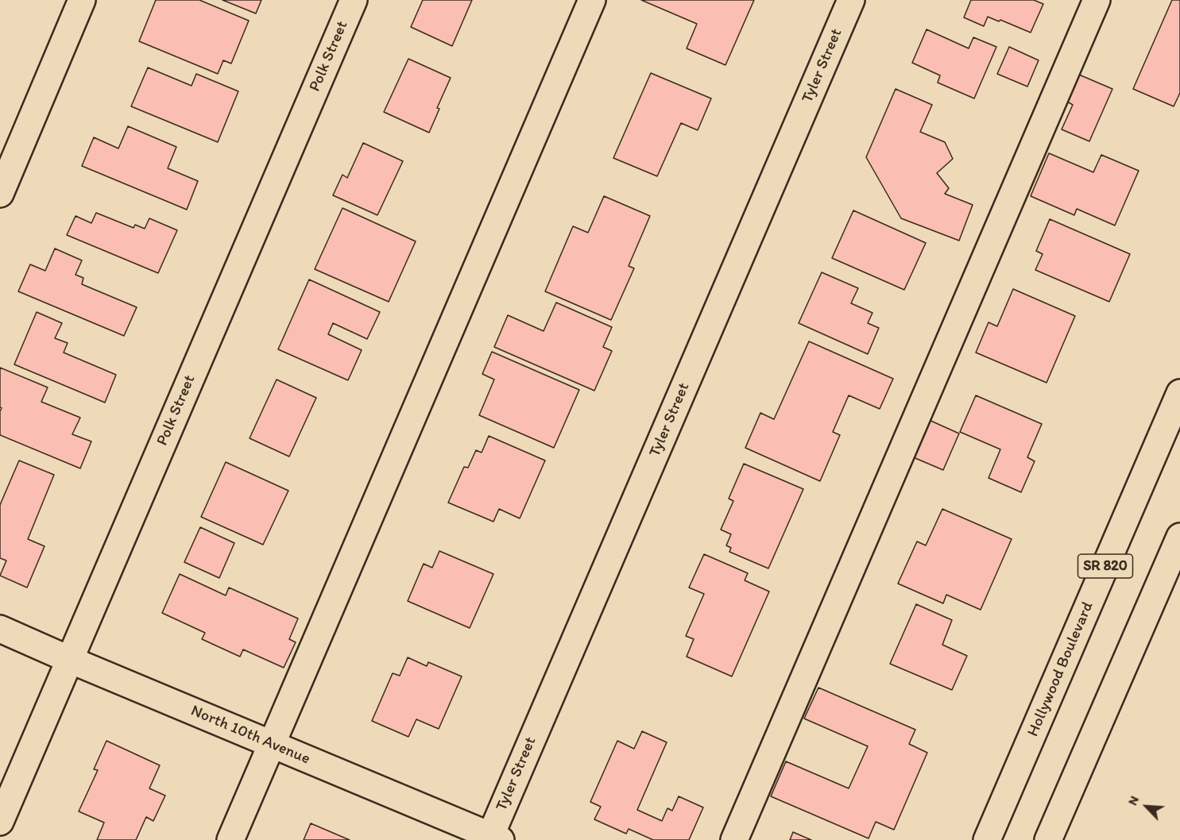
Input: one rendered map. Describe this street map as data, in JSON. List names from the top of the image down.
{
  "streets": {
    "street": [
      "Polk Street",
      "Tyler Street",
      "SR 820",
      "Hollywood Boulevard",
      "North 10th Avenue"
    ]
  },
  "crossings": [
    ["Polk Street", "North 10th Avenue"],
    ["Tyler Street", "North 10th Avenue"]
  ],
  "north": "top left"
}
